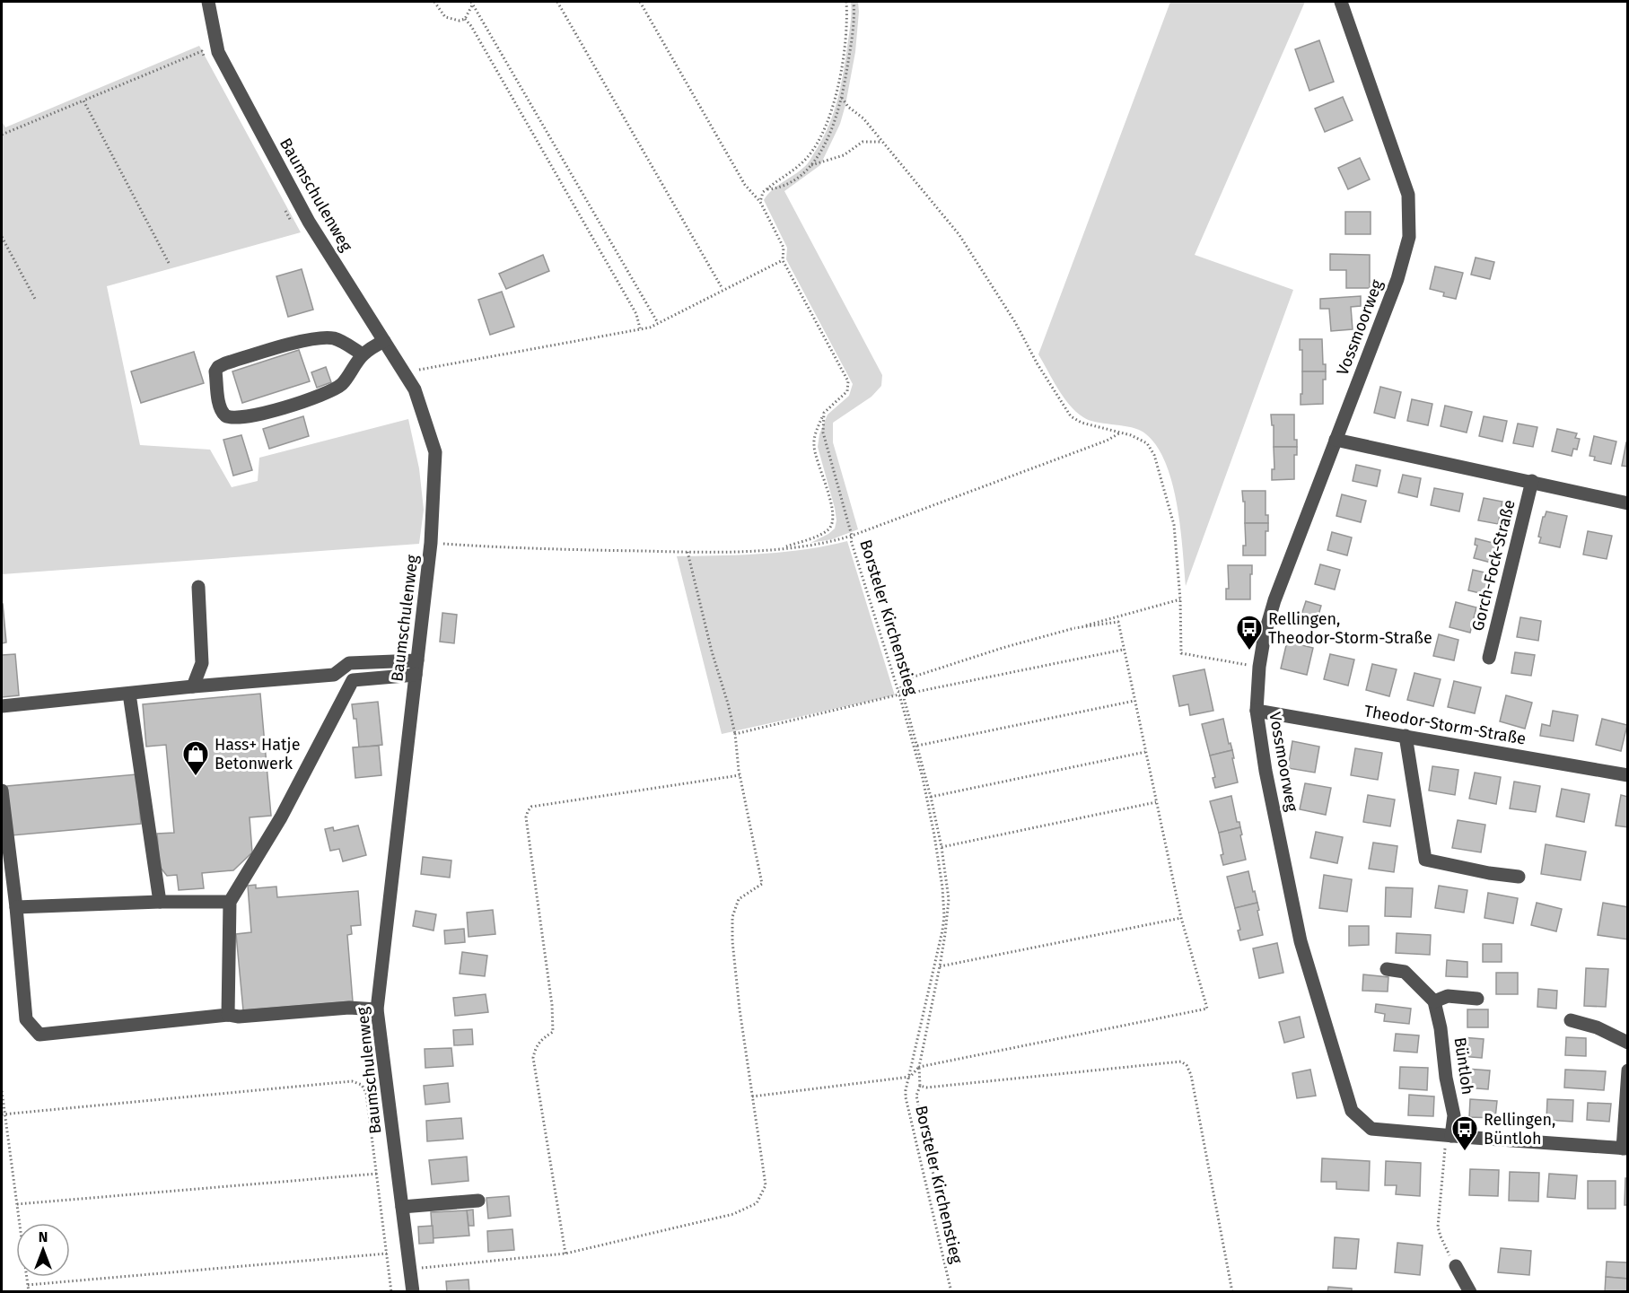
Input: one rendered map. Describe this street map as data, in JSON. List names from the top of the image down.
{
  "streets": {
    "street": [
      "Baumschulenweg",
      "Vossmoorweg",
      "Gorch-Fock-Straße",
      "Theodor-Storm-Straße",
      "Büntloh"
    ],
    "path": ["Borsteler Kirchenstieg"]
  },
  "crossings": [
    ["Vossmoorweg", "Theodor-Storm-Straße"],
    ["Vossmoorweg", "Büntloh"]
  ],
  "places": {
    "bus stop": ["Rellingen, Theodor-Storm-Straße", "Rellingen, Büntloh"],
    "shop": ["Hass+ Hatje Betonwerk"]
  },
  "north": "top"
}
